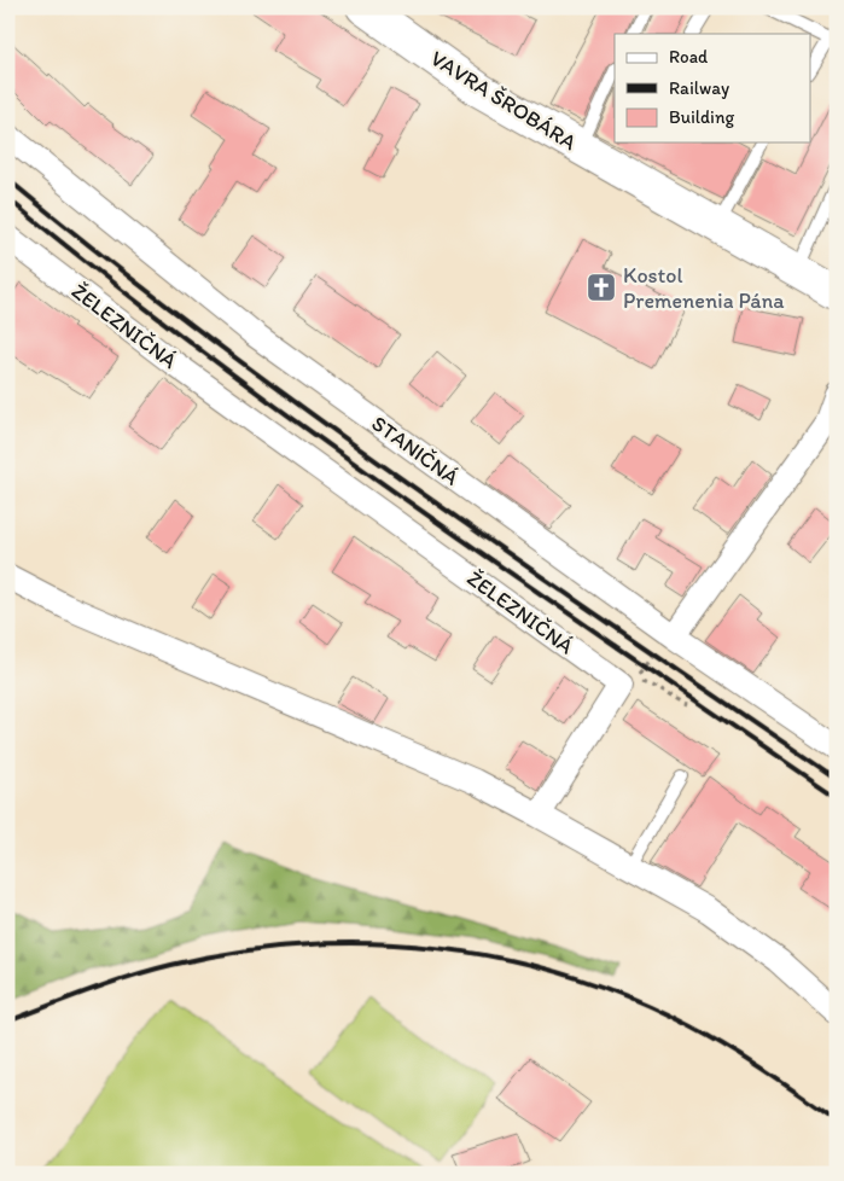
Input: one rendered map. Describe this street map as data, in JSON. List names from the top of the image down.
{
  "streets": {
    "street": ["VAVRA ŠROBÁRA", "ŽELEZNIČNÁ", "STANIČNÁ"]
  },
  "places": {
    "church": ["Kostol Premenenia Pána"]
  },
  "legend": ["Road", "Railway", "Building"]
}
